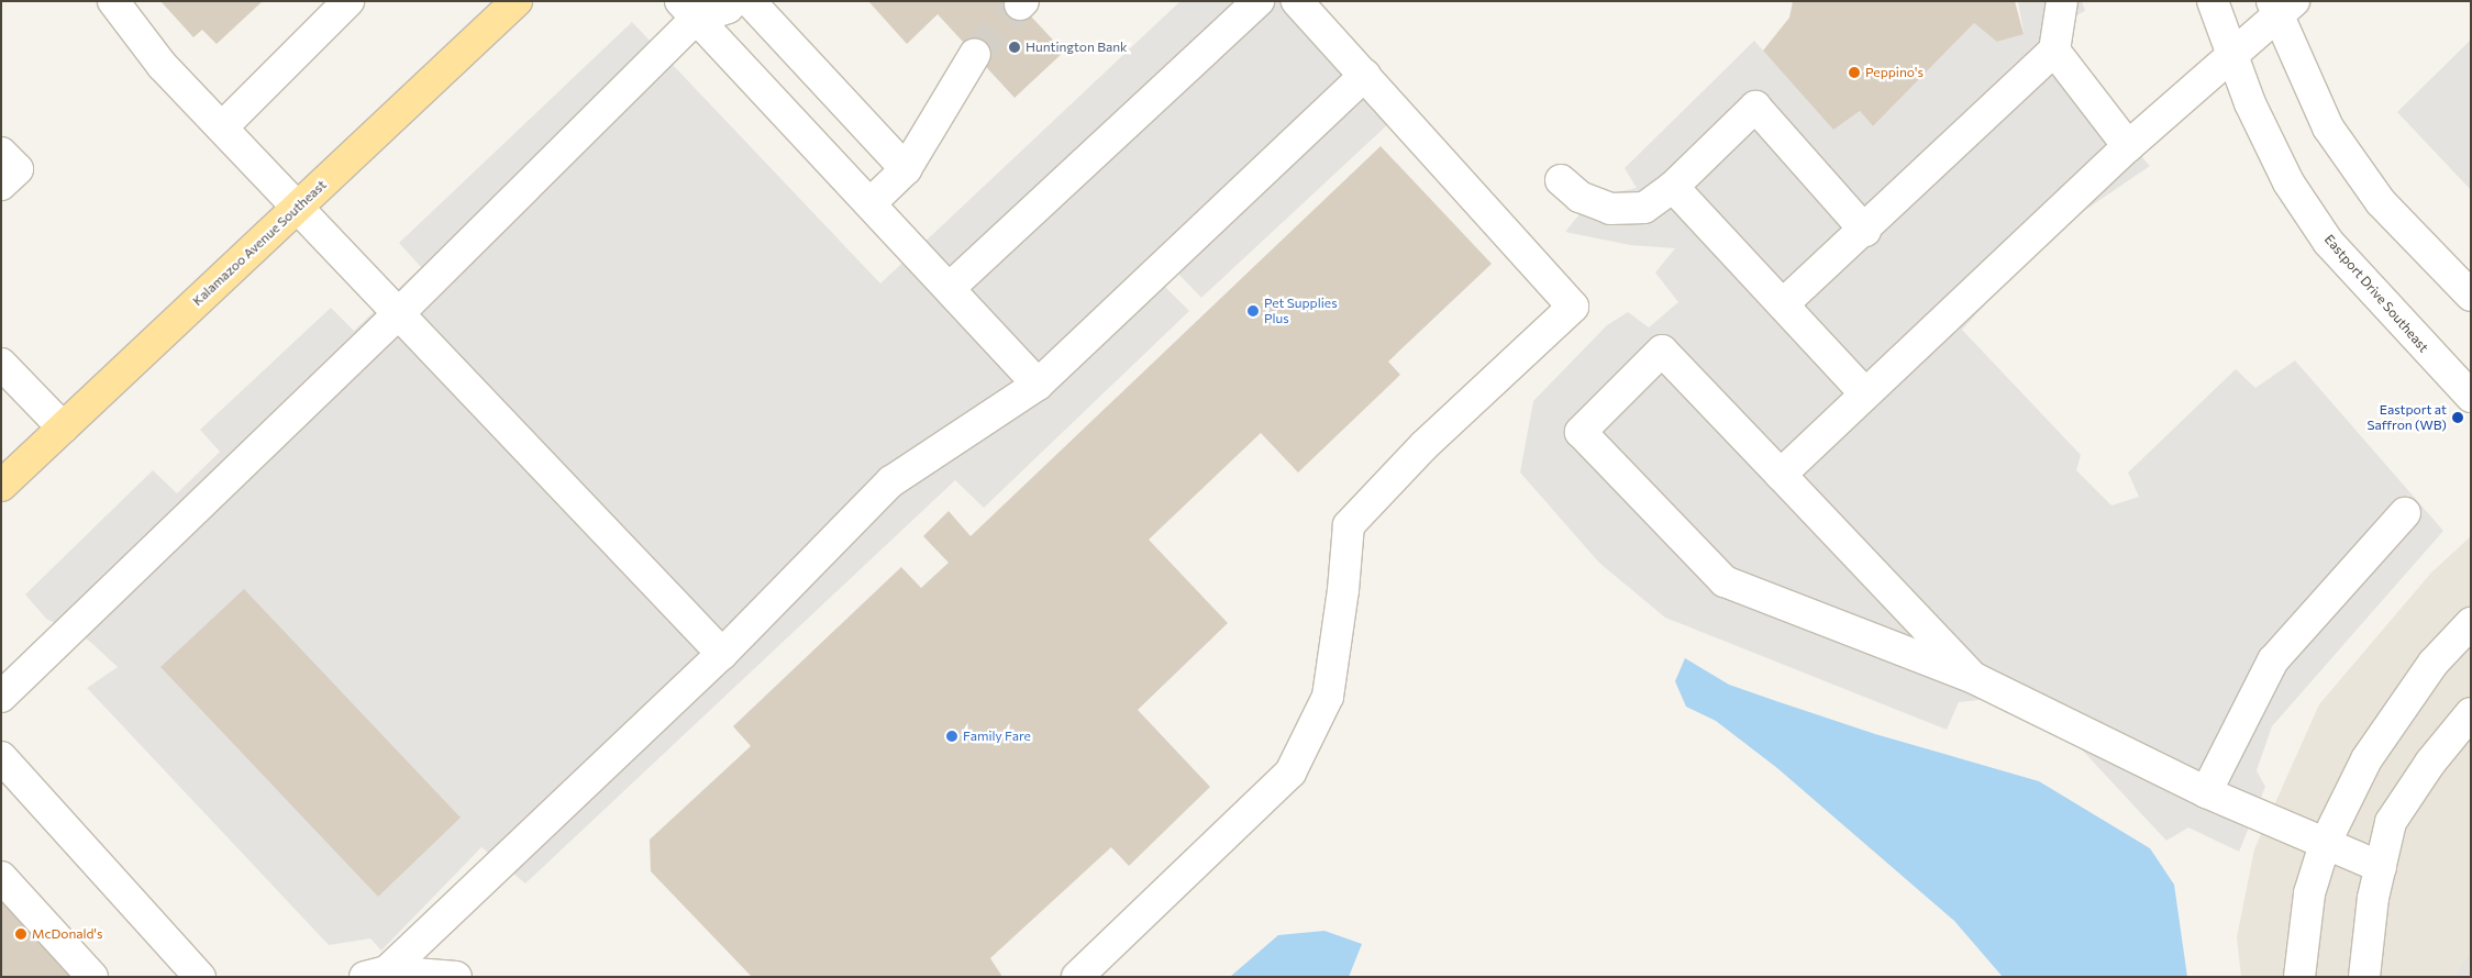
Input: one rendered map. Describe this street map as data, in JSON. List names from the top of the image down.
{
  "streets": {
    "main road": ["Kalamazoo Avenue Southeast"],
    "street": ["Eastport Drive Southeast"]
  },
  "places": [
    "Huntington Bank",
    "Peppino's",
    "Pet Supplies Plus",
    "Eastport at Saffron (WB)",
    "Family Fare",
    "McDonald's"
  ]
}
